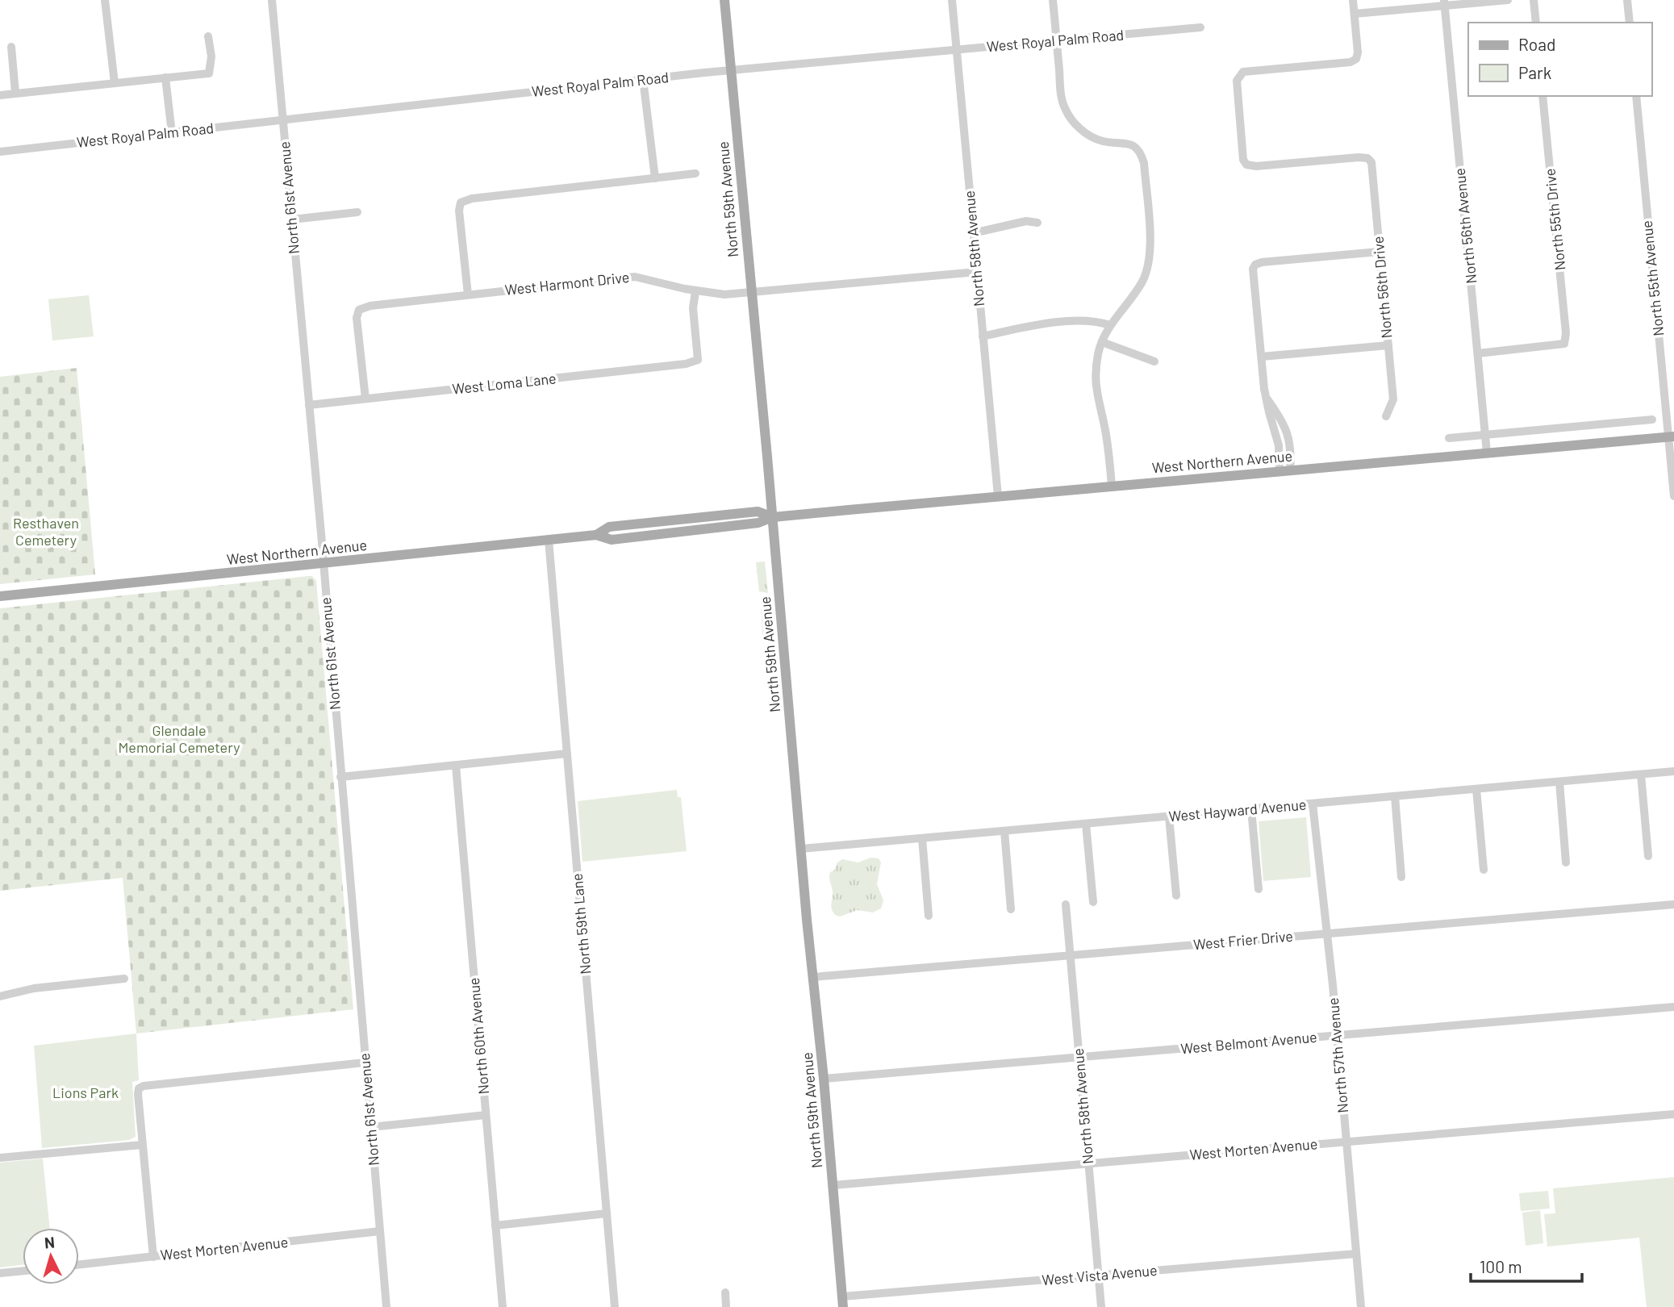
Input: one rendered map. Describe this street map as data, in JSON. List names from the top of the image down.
{
  "streets": {
    "main road": ["North 59th Avenue", "West Northern Avenue"],
    "street": [
      "West Royal Palm Road",
      "North 61st Avenue",
      "North 55th Drive",
      "North 56th Avenue",
      "North 58th Avenue",
      "North 55th Avenue",
      "West Harmont Drive",
      "North 56th Drive",
      "West Loma Lane",
      "West Hayward Avenue",
      "North 59th Lane",
      "West Frier Drive",
      "North 60th Avenue",
      "West Belmont Avenue",
      "North 57th Avenue",
      "West Morten Avenue",
      "West Vista Avenue"
    ]
  },
  "crossings": [
    ["West Royal Palm Road", "North 61st Avenue"],
    ["West Royal Palm Road", "North 59th Avenue"],
    ["West Royal Palm Road", "North 58th Avenue"],
    ["North 61st Avenue", "West Loma Lane"],
    ["North 61st Avenue", "West Northern Avenue"],
    ["North 61st Avenue", "West Morten Avenue"],
    ["North 59th Avenue", "West Harmont Drive"],
    ["North 59th Avenue", "West Northern Avenue"],
    ["North 59th Avenue", "West Hayward Avenue"],
    ["North 59th Avenue", "West Frier Drive"],
    ["North 59th Avenue", "West Belmont Avenue"],
    ["North 59th Avenue", "West Morten Avenue"],
    ["North 59th Avenue", "West Vista Avenue"],
    ["North 55th Drive", "North 56th Avenue"],
    ["North 56th Avenue", "West Northern Avenue"],
    ["North 58th Avenue", "West Harmont Drive"],
    ["North 58th Avenue", "West Northern Avenue"],
    ["North 58th Avenue", "West Frier Drive"],
    ["North 58th Avenue", "West Belmont Avenue"],
    ["North 58th Avenue", "West Morten Avenue"],
    ["North 58th Avenue", "West Vista Avenue"],
    ["North 55th Avenue", "West Northern Avenue"],
    ["West Harmont Drive", "West Loma Lane"],
    ["West Northern Avenue", "North 59th Lane"],
    ["West Hayward Avenue", "North 57th Avenue"],
    ["West Frier Drive", "North 57th Avenue"],
    ["West Belmont Avenue", "North 57th Avenue"],
    ["North 57th Avenue", "West Morten Avenue"],
    ["North 57th Avenue", "West Vista Avenue"]
  ],
  "parks": ["Resthaven Cemetery", "Glendale Memorial Cemetery", "Lions Park"],
  "legend": ["Road", "Park"],
  "scale_bar": "100 m",
  "north": "top"
}
